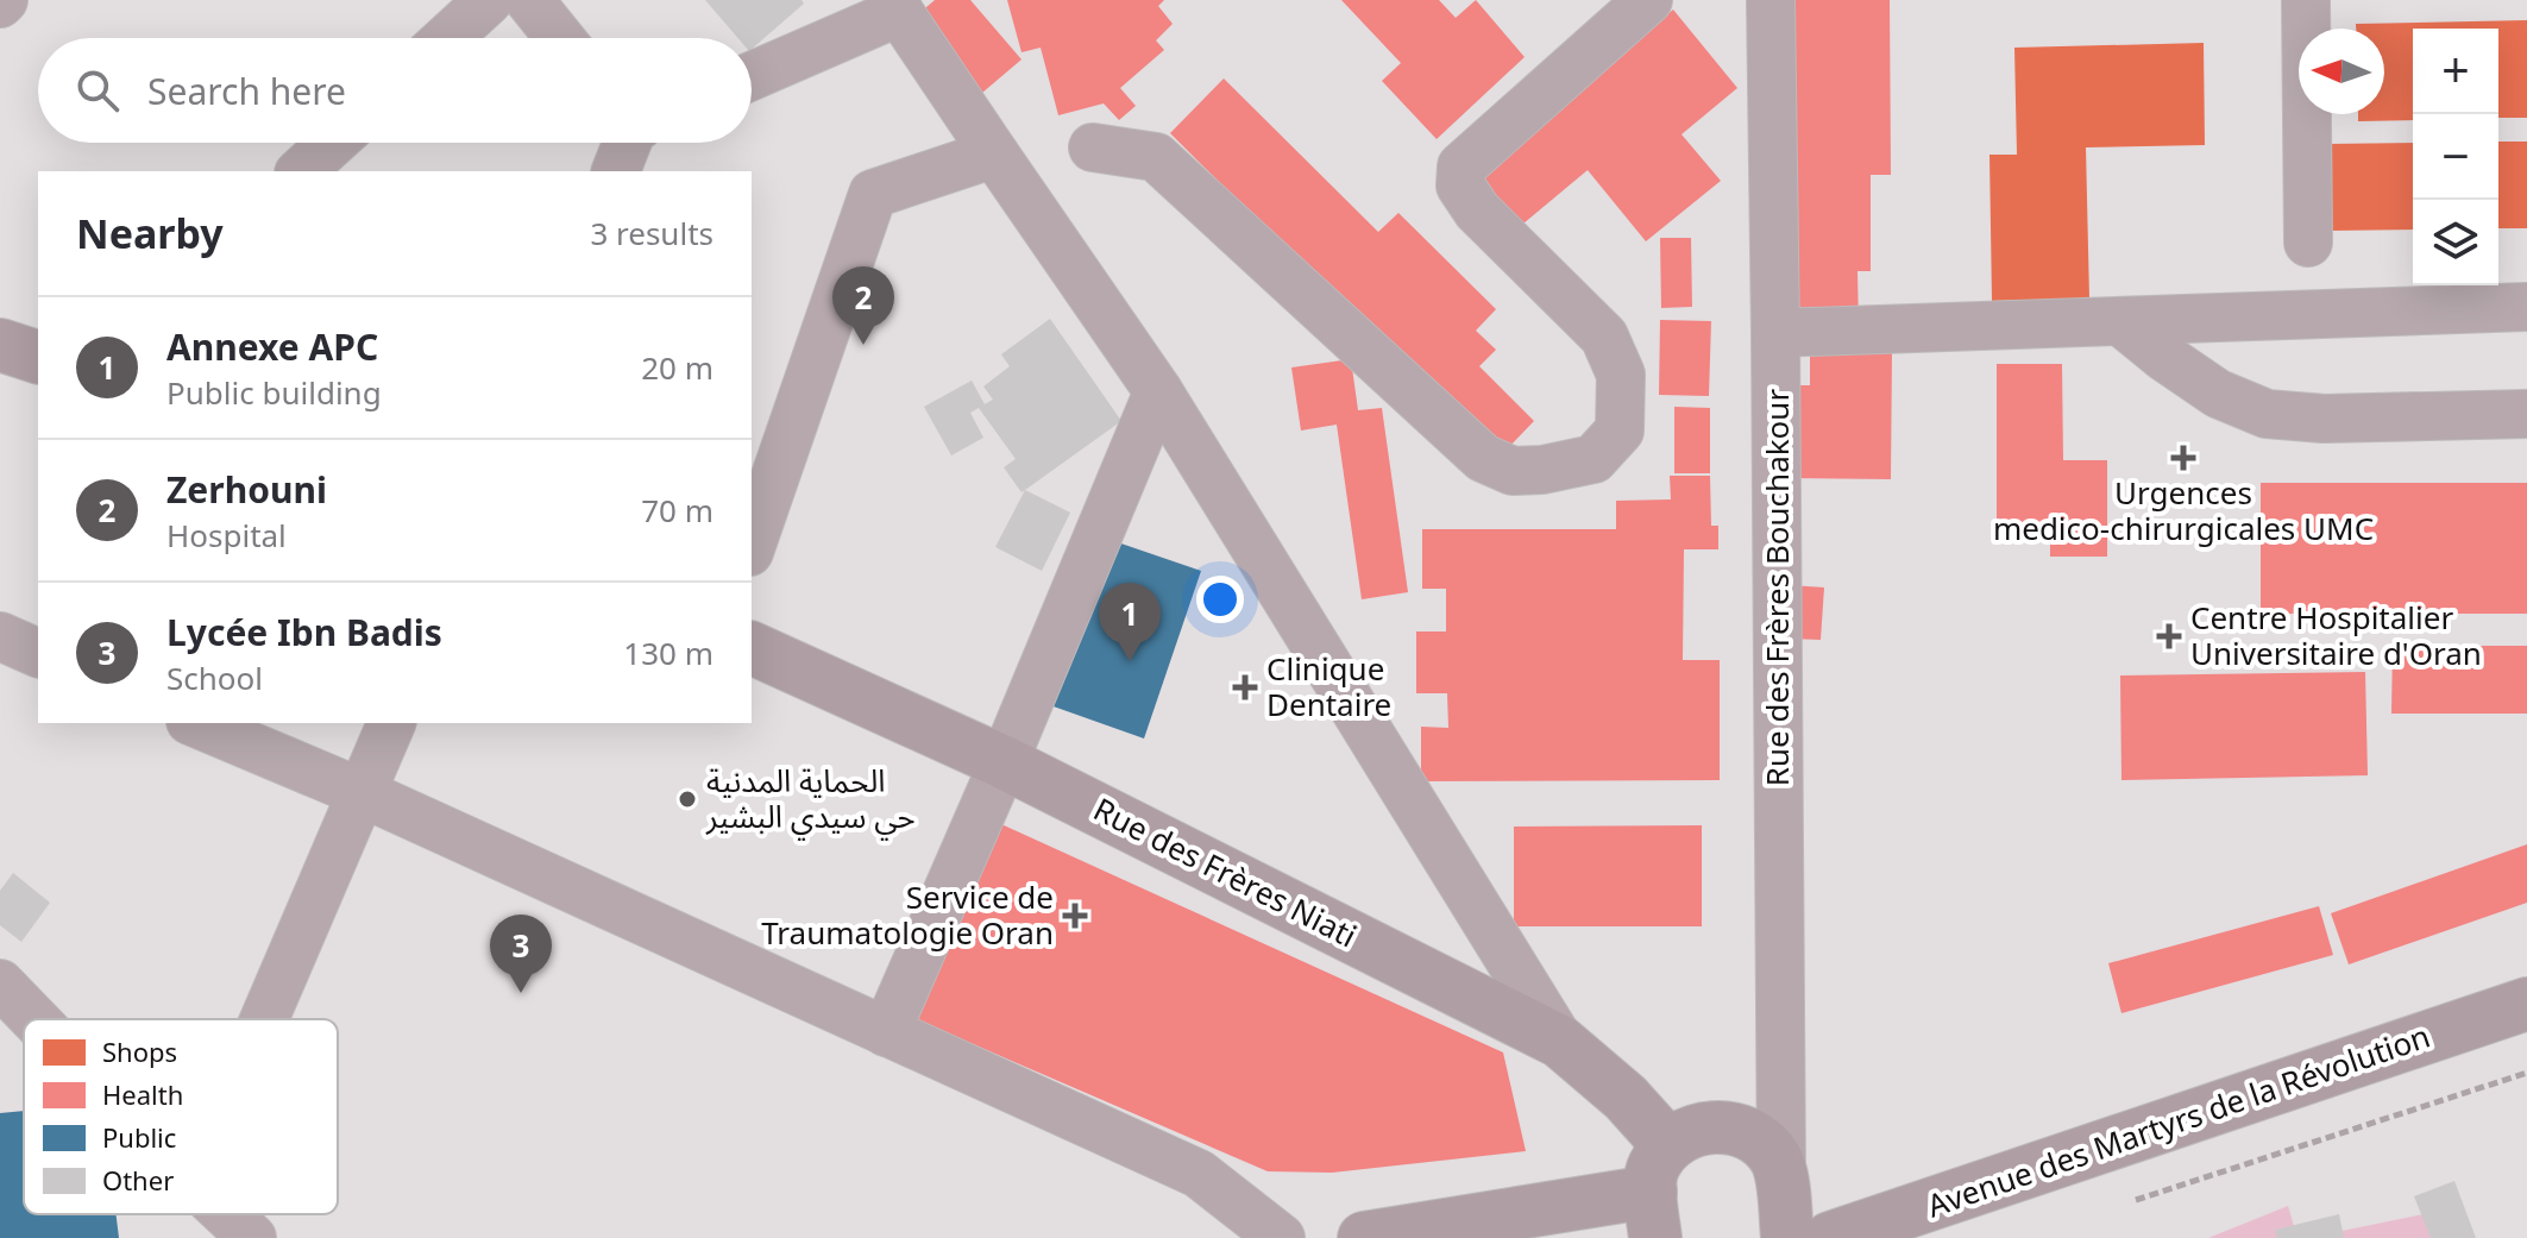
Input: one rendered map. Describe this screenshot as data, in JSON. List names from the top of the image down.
{
  "streets": {
    "main road": ["Rue des Frères Niati", "Avenue des Martyrs de la Révolution"],
    "street": ["Rue des Frères Bouchakour"]
  },
  "places": {
    "health": [
      "Urgences medico-chirurgicales UMC",
      "Centre Hospitalier Universitaire d'Oran",
      "Clinique Dentaire",
      "Service de Traumatologie Oran"
    ],
    "other": ["الحماية المدنية حي سيدي البشير"]
  },
  "legend": [
    "Shops",
    "Health",
    "Public",
    "Other"
  ],
  "north": "left",
  "page": {
    "map_buttons": ["+", "−"],
    "search": "Search here",
    "heading": ["Nearby", "3 results"],
    "pins": ["2", "1", "3"],
    "list": [
      {
        "mark": "1",
        "name": "Annexe APC",
        "note": "Public building",
        "value": "20 m"
      },
      {
        "mark": "2",
        "name": "Zerhouni",
        "note": "Hospital",
        "value": "70 m"
      },
      {
        "mark": "3",
        "name": "Lycée Ibn Badis",
        "note": "School",
        "value": "130 m"
      }
    ]
  }
}
